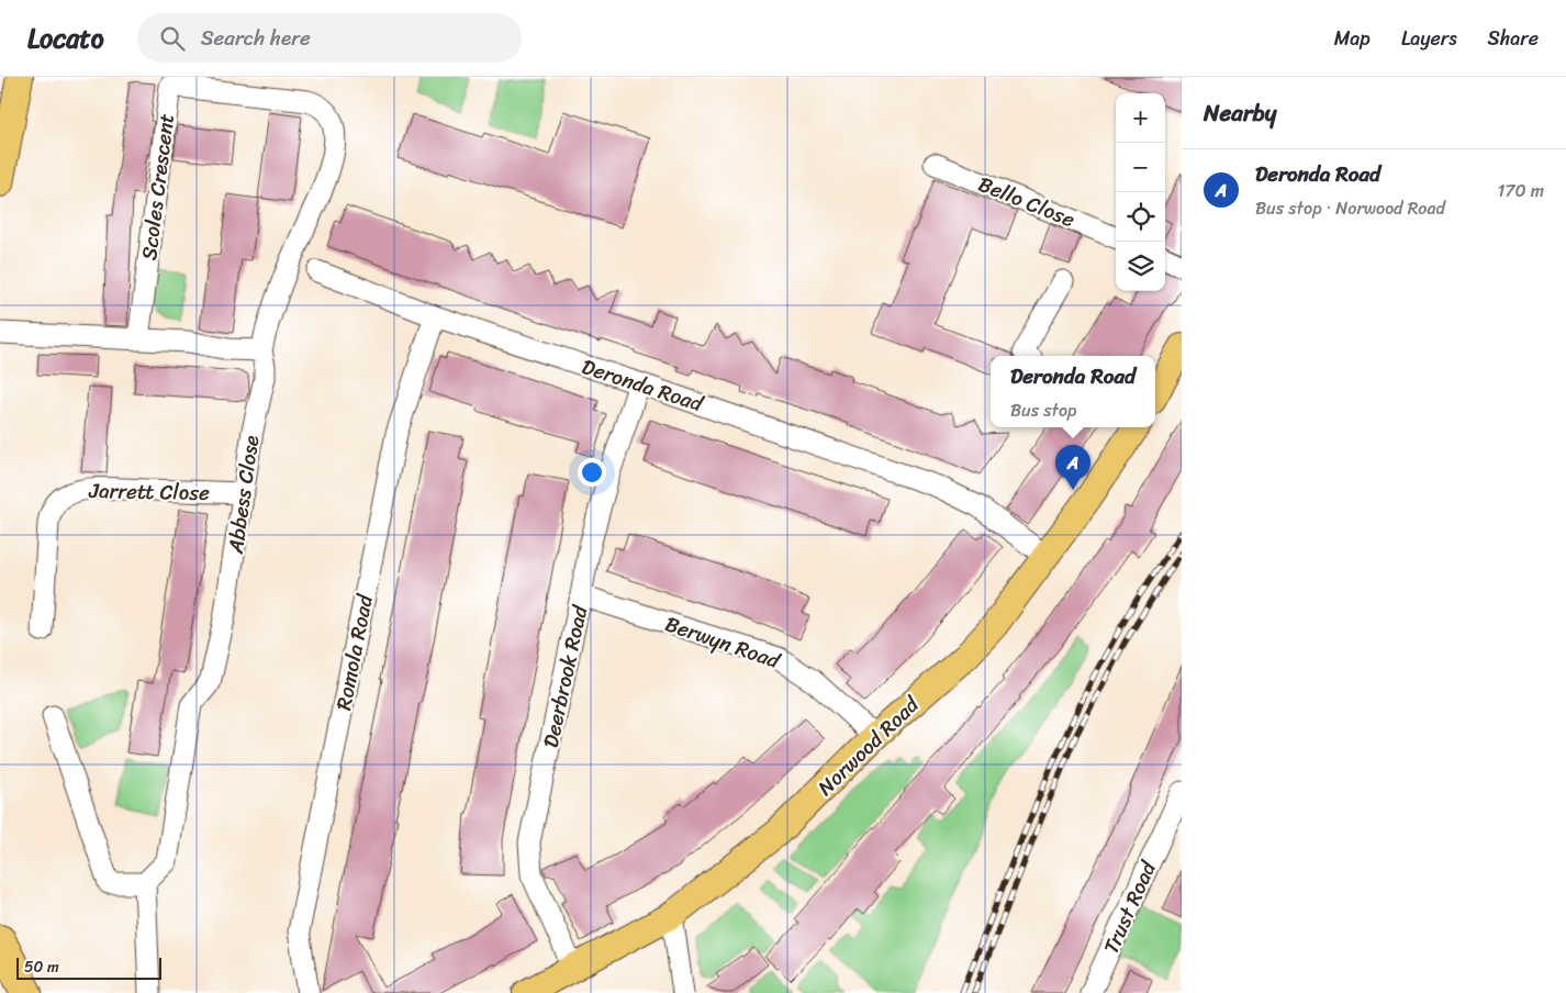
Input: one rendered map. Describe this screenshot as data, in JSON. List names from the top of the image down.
{
  "streets": {
    "main road": ["Norwood Road"],
    "street": [
      "Scoles Crescent",
      "Bello Close",
      "Deronda Road",
      "Jarrett Close",
      "Abbess Close",
      "Berwyn Road",
      "Romola Road",
      "Deerbrook Road",
      "Trust Road"
    ]
  },
  "crossings": [
    ["Scoles Crescent", "Abbess Close"],
    ["Deronda Road", "Romola Road"],
    ["Deronda Road", "Deerbrook Road"],
    ["Deronda Road", "Norwood Road"],
    ["Jarrett Close", "Abbess Close"],
    ["Berwyn Road", "Deerbrook Road"],
    ["Berwyn Road", "Norwood Road"],
    ["Deerbrook Road", "Norwood Road"]
  ],
  "scale_bar": "50 m",
  "page": {
    "header": "Locato",
    "search": "Search here",
    "nav": ["Map", "Layers", "Share"],
    "heading": "Nearby",
    "map_buttons": ["+", "−"],
    "list": [
      {
        "mark": "A",
        "name": "Deronda Road",
        "note": "Bus stop · Norwood Road",
        "value": "170 m"
      }
    ],
    "popup": ["Deronda Road", "Bus stop"],
    "pins": "A",
    "scale": "50 m"
  }
}
